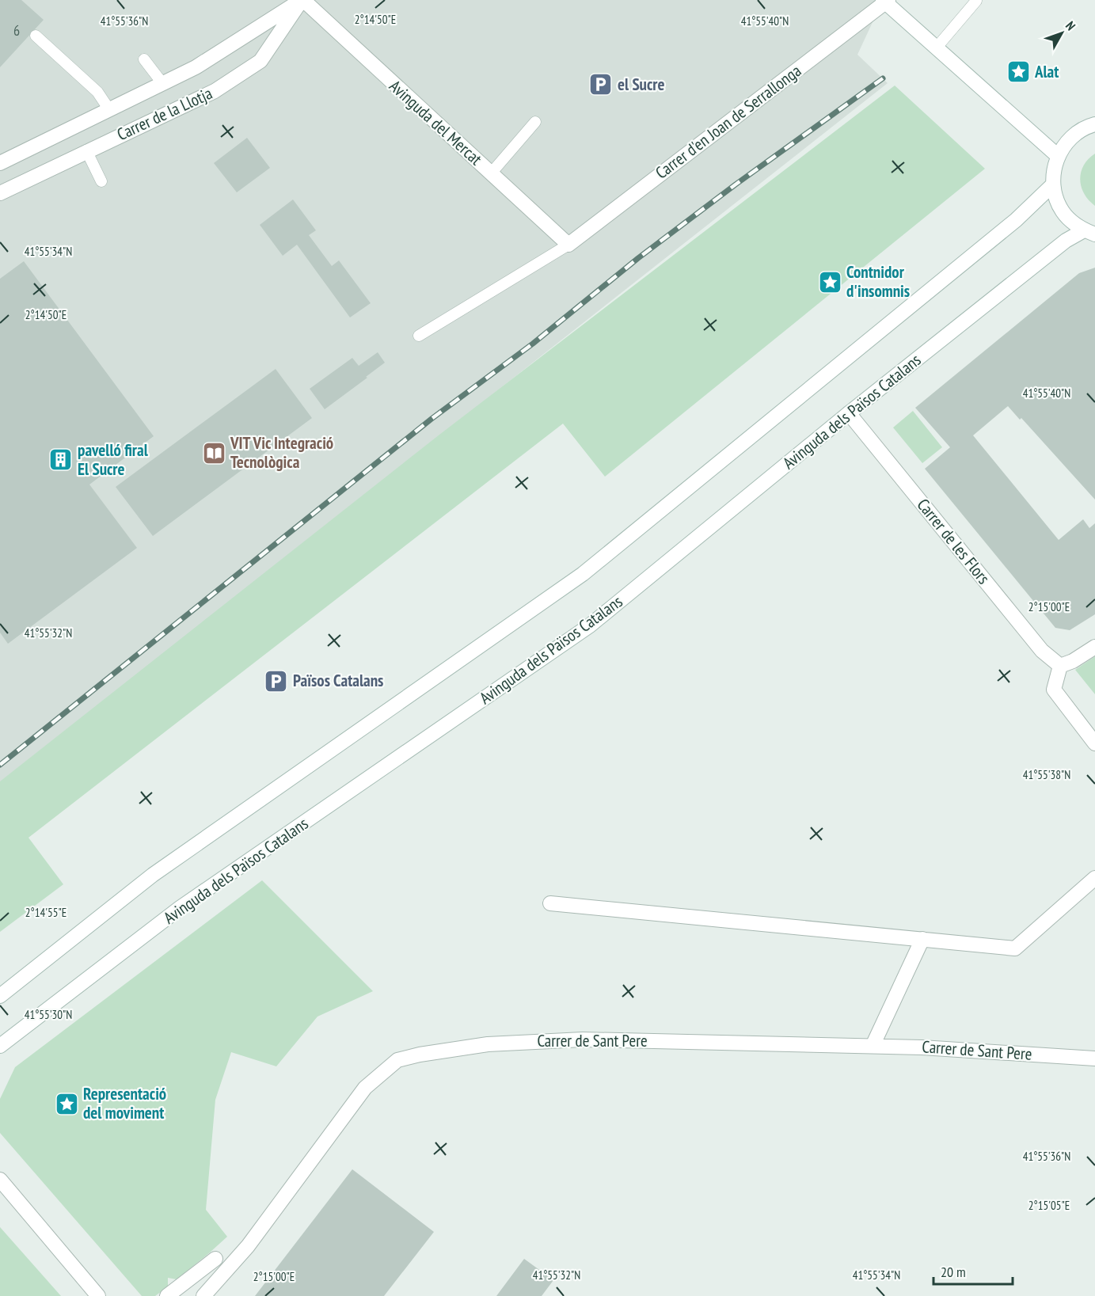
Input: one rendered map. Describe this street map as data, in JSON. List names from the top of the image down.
{
  "streets": {
    "street": [
      "Carrer de la Llotja",
      "Carrer d'en Joan de Serrallonga",
      "Avinguda del Mercat",
      "Avinguda dels Països Catalans",
      "Carrer de les Flors",
      "Carrer de Sant Pere"
    ]
  },
  "crossings": [
    ["Carrer de la Llotja", "Avinguda del Mercat"],
    ["Carrer d'en Joan de Serrallonga", "Avinguda del Mercat"],
    ["Avinguda dels Països Catalans", "Carrer de les Flors"]
  ],
  "places": {
    "place": ["Alat", "Contnidor d'insomnis", "Representació del moviment"],
    "parking": ["el Sucre", "Països Catalans"],
    "library": ["VIT Vic Integració Tecnològica"],
    "building": ["pavelló firal El Sucre"]
  },
  "house_numbers": ["6"],
  "scale_bar": "20 m",
  "north": "top right",
  "coordinates": [
    "2°14'50\"E",
    "41°55'36\"N",
    "41°55'40\"N",
    "41°55'34\"N",
    "2°15'00\"E",
    "41°55'32\"N",
    "41°55'38\"N",
    "2°14'55\"E",
    "41°55'30\"N",
    "2°15'05\"E"
  ]
}
